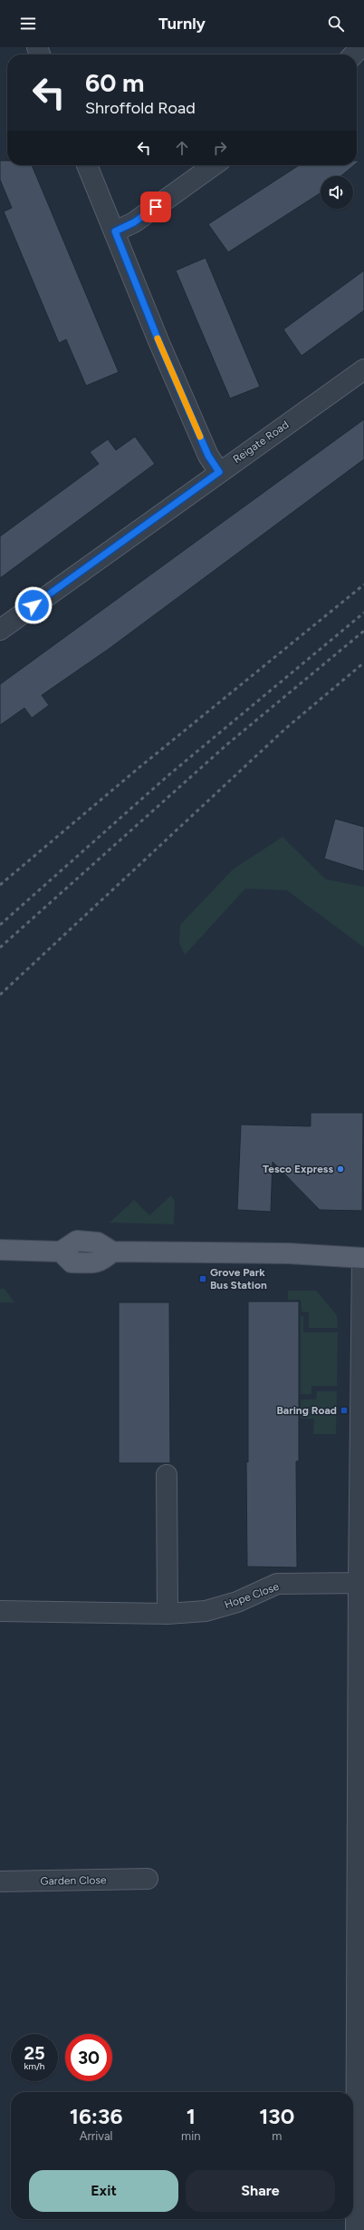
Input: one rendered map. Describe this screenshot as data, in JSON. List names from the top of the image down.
{
  "streets": {
    "street": ["Reigate Road", "Hope Close", "Garden Close"]
  },
  "places": {
    "other": ["Tesco Express"],
    "transit": ["Grove Park Bus Station", "Baring Road"]
  },
  "page": {
    "header": "Turnly",
    "turn": ["60 m", "Shroffold Road"],
    "speed": "25 km/h",
    "limit": "30",
    "eta": [
      "16:36",
      "Arrival",
      "1",
      "min",
      "130",
      "m"
    ],
    "buttons": ["Exit", "Share"]
  }
}
